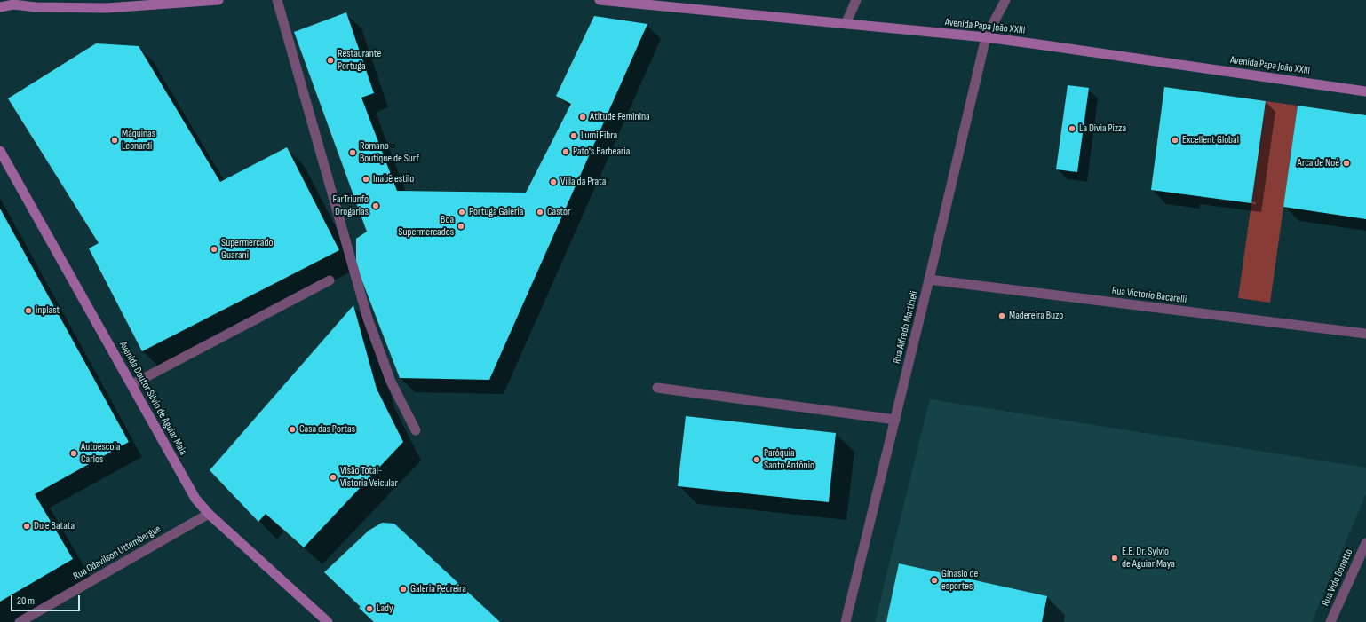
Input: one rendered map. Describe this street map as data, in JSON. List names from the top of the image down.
{
  "streets": {
    "main road": ["Avenida Papa João XXIII", "Avenida Doutor Silvio de Aguiar Maia"],
    "street": [
      "Rua Victorio Bacarelli",
      "Rua Alfredo Martineli",
      "Rua Odavilson Uttembergue",
      "Rua Vido Bonetto"
    ]
  },
  "crossings": [
    ["Avenida Papa João XXIII", "Rua Alfredo Martineli"],
    ["Rua Victorio Bacarelli", "Rua Alfredo Martineli"],
    ["Avenida Doutor Silvio de Aguiar Maia", "Rua Odavilson Uttembergue"]
  ],
  "places": [
    "Restaurante Portuga",
    "Atitude Feminina",
    "La Divia Pizza",
    "Lumi Fibra",
    "Máquinas Leonardi",
    "Excellent Global",
    "Pato's Barbearia",
    "Romano - Boutique de Surf",
    "Arca de Noé",
    "Inabê estilo",
    "Villa da Prata",
    "FarTriunfo Drogarias",
    "Portuga Galeria",
    "Castor",
    "Boa Supermercados",
    "Supermercado Guarani",
    "inplast",
    "Madereira Buzo",
    "Casa das Portas",
    "Autoescola Carlos",
    "Paróquia Santo Antônio",
    "Visão Total- Vistoria Veicular",
    "Du e Batata",
    "E.E. Dr. Sylvio de Aguiar Maya",
    "Gínasio de esportes",
    "Galeria Pedreira",
    "Lady"
  ],
  "scale_bar": "20 m"
}
